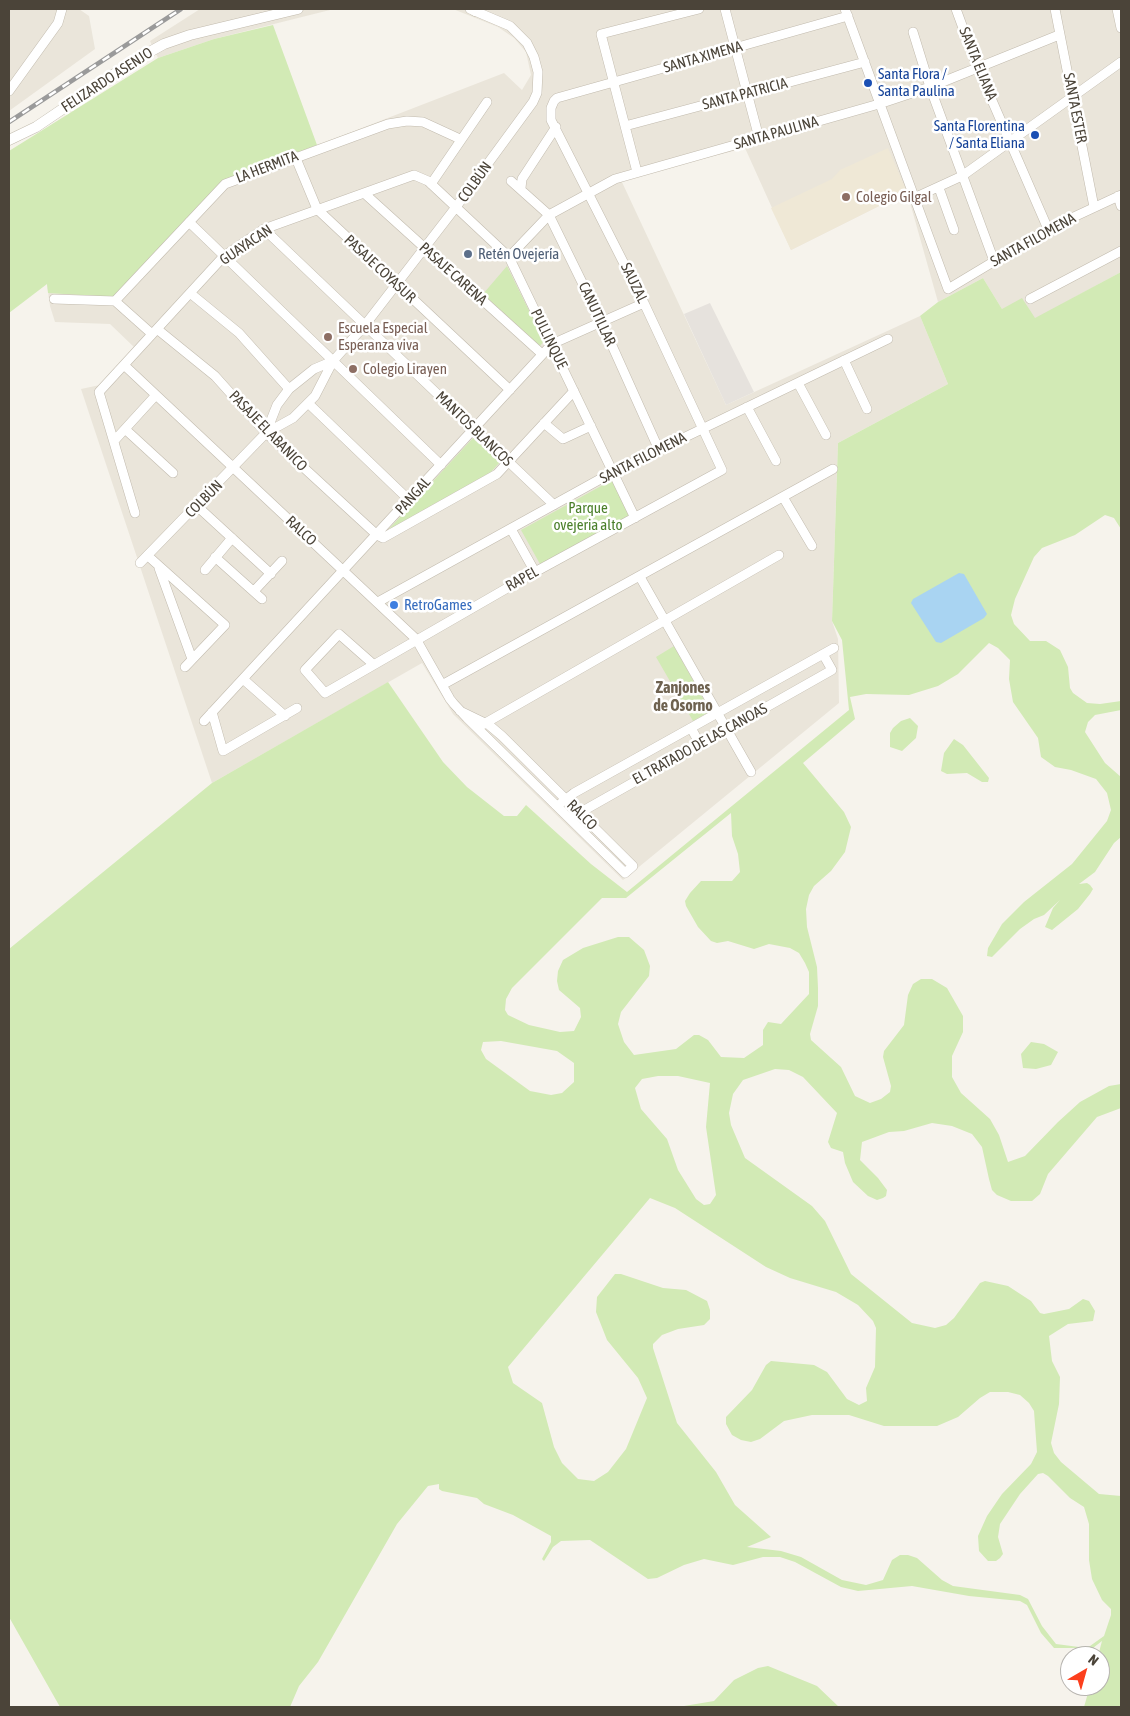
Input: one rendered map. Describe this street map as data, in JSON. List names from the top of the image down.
{
  "streets": {
    "street": [
      "SANTA XIMENA",
      "SANTA ELIANA",
      "FELIZARDO ASENJO",
      "SANTA PATRICIA",
      "SANTA ESTER",
      "SANTA PAULINA",
      "LA HERMITA",
      "COLBÚN",
      "SANTA FILOMENA",
      "GUAYACAN",
      "PASAJE COYASUR",
      "PASAJE CARENA",
      "SAUZAL",
      "CANUTILLAR",
      "PULLINQUE",
      "MANTOS BLANCOS",
      "PASAJE EL ABANICO",
      "PANGAL",
      "RALCO",
      "RAPEL",
      "EL TRATADO DE LAS CANOAS"
    ]
  },
  "crossings": [
    ["SANTA XIMENA", "SAUZAL"],
    ["SANTA ELIANA", "SANTA PAULINA"],
    ["SANTA ELIANA", "SANTA FILOMENA"],
    ["SANTA ESTER", "SANTA PAULINA"],
    ["SANTA ESTER", "SANTA FILOMENA"],
    ["SANTA PAULINA", "SAUZAL"],
    ["SANTA PAULINA", "CANUTILLAR"],
    ["SANTA PAULINA", "PULLINQUE"],
    ["COLBÚN", "PASAJE COYASUR"],
    ["COLBÚN", "PASAJE CARENA"],
    ["COLBÚN", "PULLINQUE"],
    ["COLBÚN", "MANTOS BLANCOS"],
    ["COLBÚN", "PASAJE EL ABANICO"],
    ["COLBÚN", "RALCO"],
    ["SANTA FILOMENA", "SAUZAL"],
    ["SANTA FILOMENA", "CANUTILLAR"],
    ["SANTA FILOMENA", "PULLINQUE"],
    ["SANTA FILOMENA", "MANTOS BLANCOS"],
    ["SANTA FILOMENA", "RALCO"],
    ["GUAYACAN", "PASAJE COYASUR"],
    ["GUAYACAN", "PASAJE CARENA"],
    ["GUAYACAN", "PULLINQUE"],
    ["GUAYACAN", "MANTOS BLANCOS"],
    ["GUAYACAN", "PASAJE EL ABANICO"],
    ["GUAYACAN", "RALCO"],
    ["PASAJE COYASUR", "PANGAL"],
    ["PASAJE CARENA", "PANGAL"],
    ["SAUZAL", "PANGAL"],
    ["SAUZAL", "RAPEL"],
    ["CANUTILLAR", "PANGAL"],
    ["PULLINQUE", "PANGAL"],
    ["PULLINQUE", "RAPEL"],
    ["MANTOS BLANCOS", "PANGAL"],
    ["PASAJE EL ABANICO", "PANGAL"],
    ["PANGAL", "RALCO"],
    ["RALCO", "RAPEL"],
    ["RALCO", "EL TRATADO DE LAS CANOAS"]
  ],
  "districts": ["Zanjones de Osorno"],
  "parks": ["Parque ovejeria alto"],
  "places": [
    "Santa Flora / Santa Paulina",
    "Santa Florentina / Santa Eliana",
    "Colegio Gilgal",
    "Retén Ovejería",
    "Escuela Especial Esperanza viva",
    "Colegio Lirayen",
    "RetroGames"
  ],
  "north": "top right"
}
